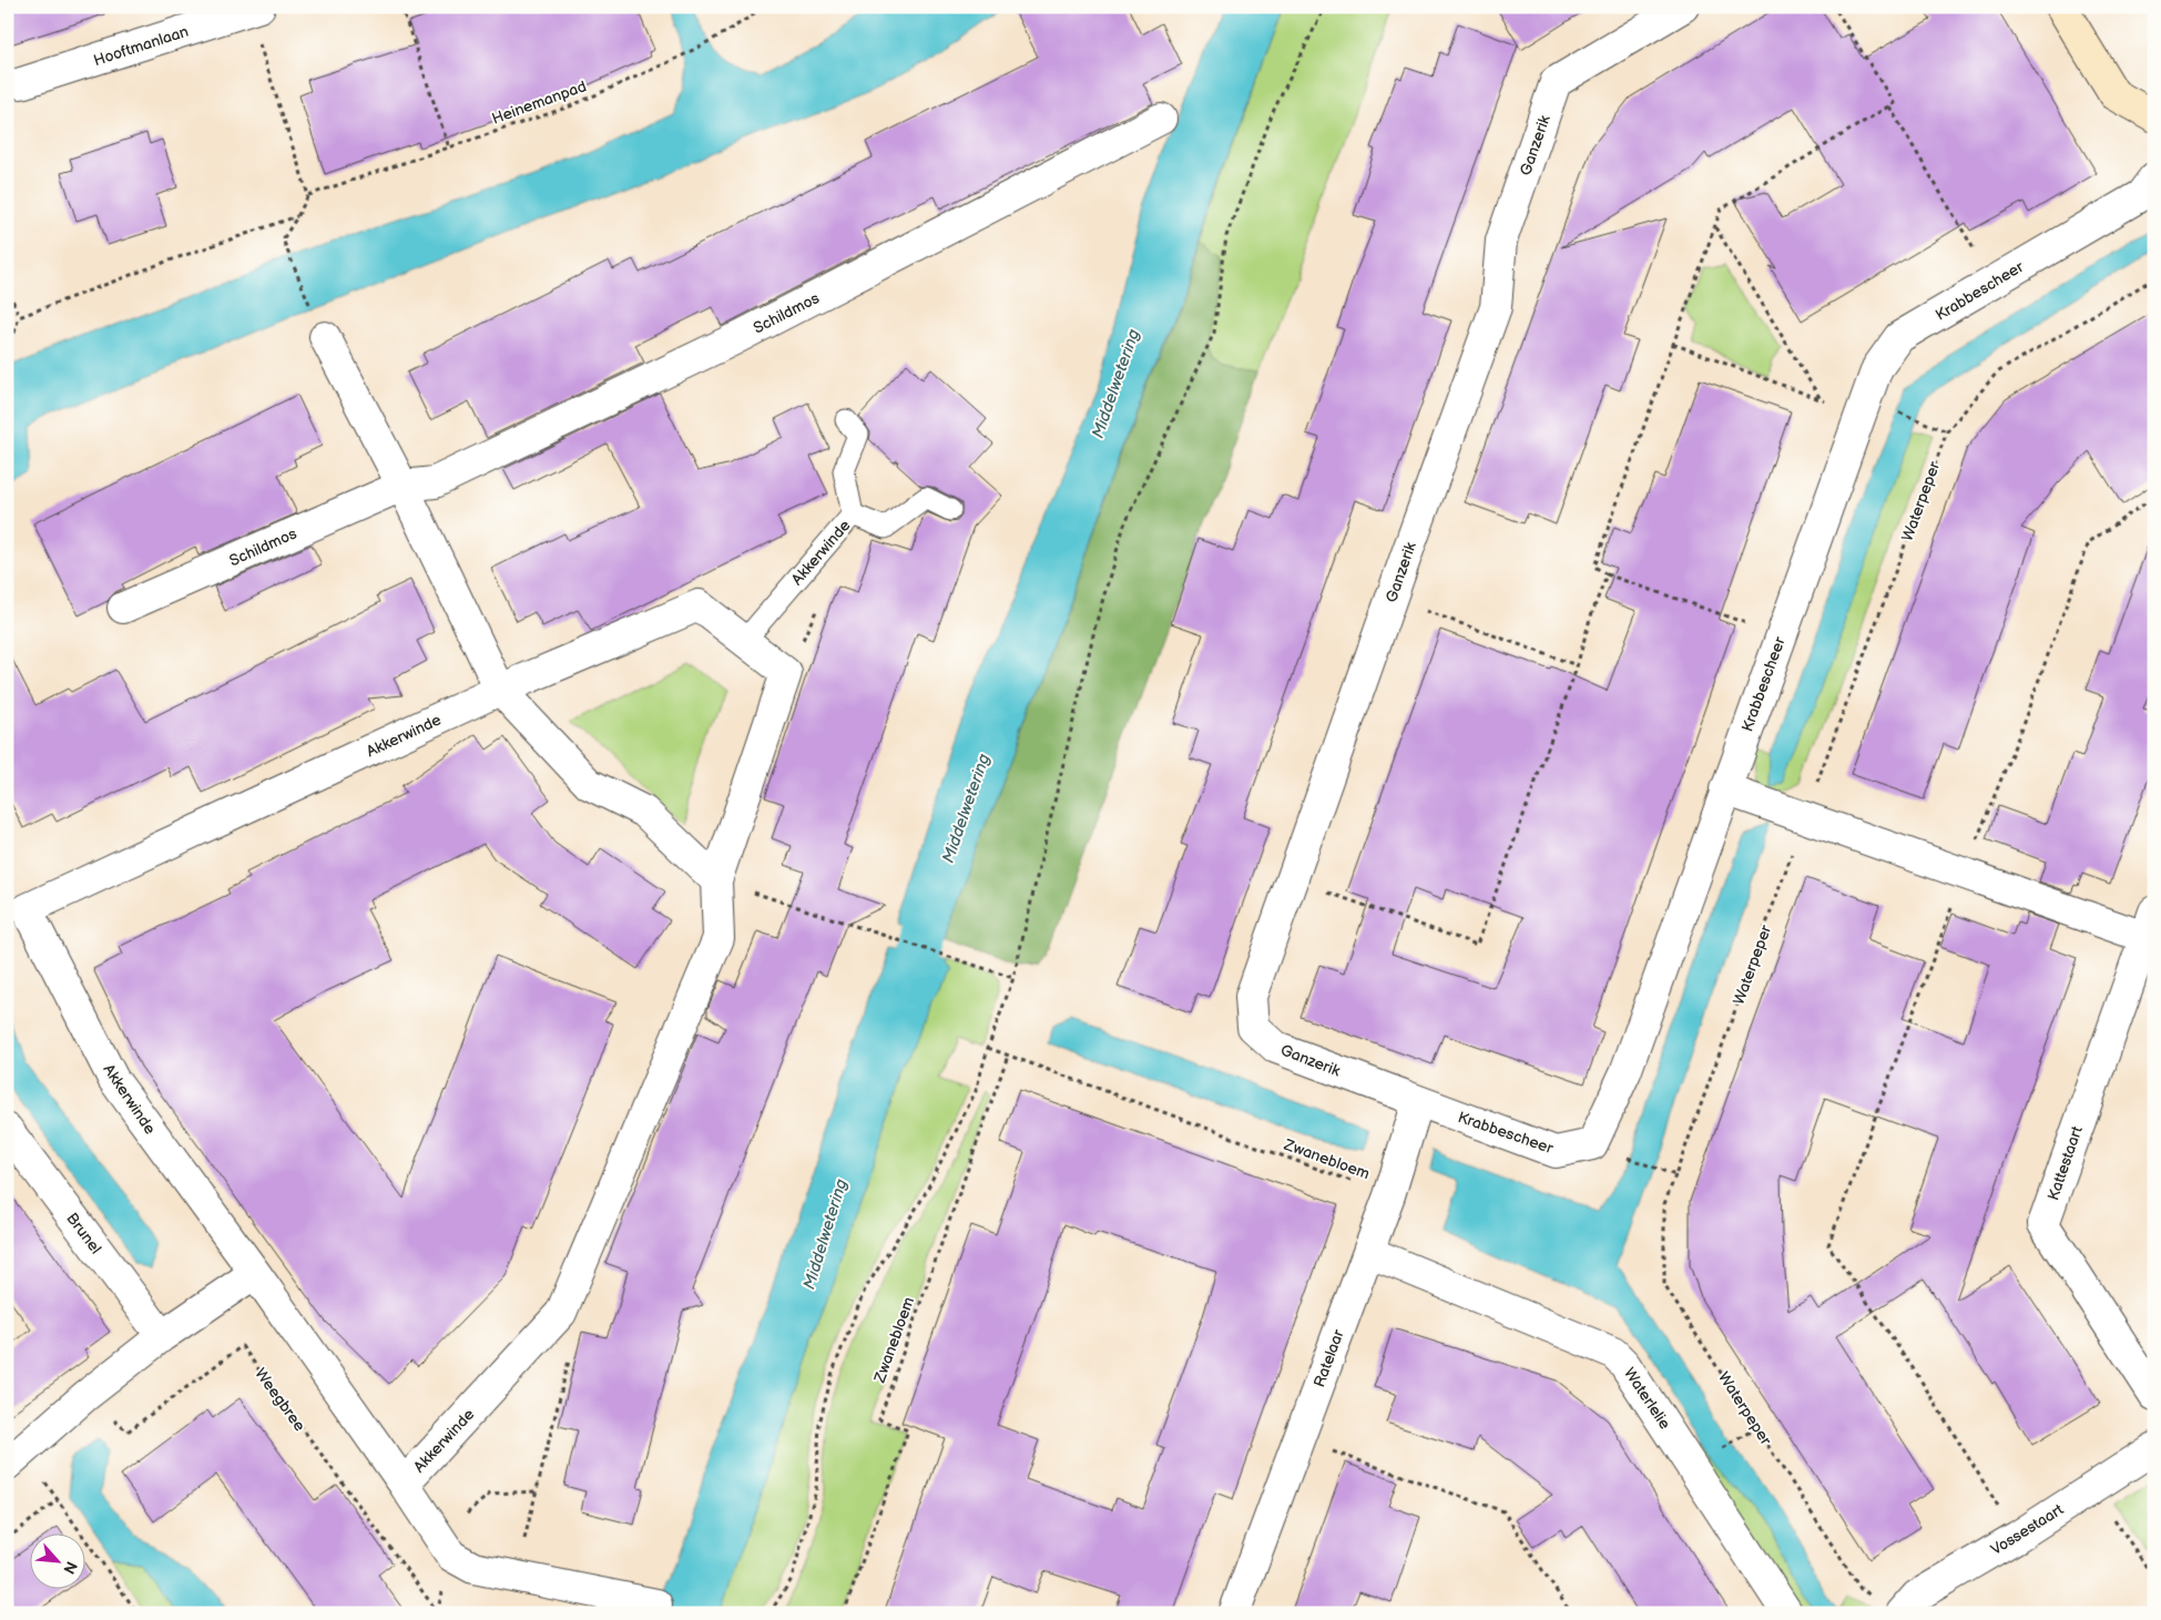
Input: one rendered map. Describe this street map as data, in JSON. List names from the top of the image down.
{
  "streets": {
    "street": [
      "Hooftmanlaan",
      "Ganzerik",
      "Krabbescheer",
      "Schildmos",
      "Akkerwinde",
      "Kattestaart",
      "Brunel",
      "Ratelaar",
      "Waterlelie",
      "Vossestaart"
    ],
    "path": [
      "Heinemanpad",
      "Waterpeper",
      "Zwanebloem",
      "Weegbree"
    ]
  },
  "crossings": [
    ["Ganzerik", "Krabbescheer"],
    ["Ganzerik", "Ratelaar"],
    ["Krabbescheer", "Ratelaar"],
    ["Zwanebloem", "Ratelaar"],
    ["Ratelaar", "Waterlelie"]
  ],
  "water": ["Middelwetering"],
  "north": "bottom right"
}
